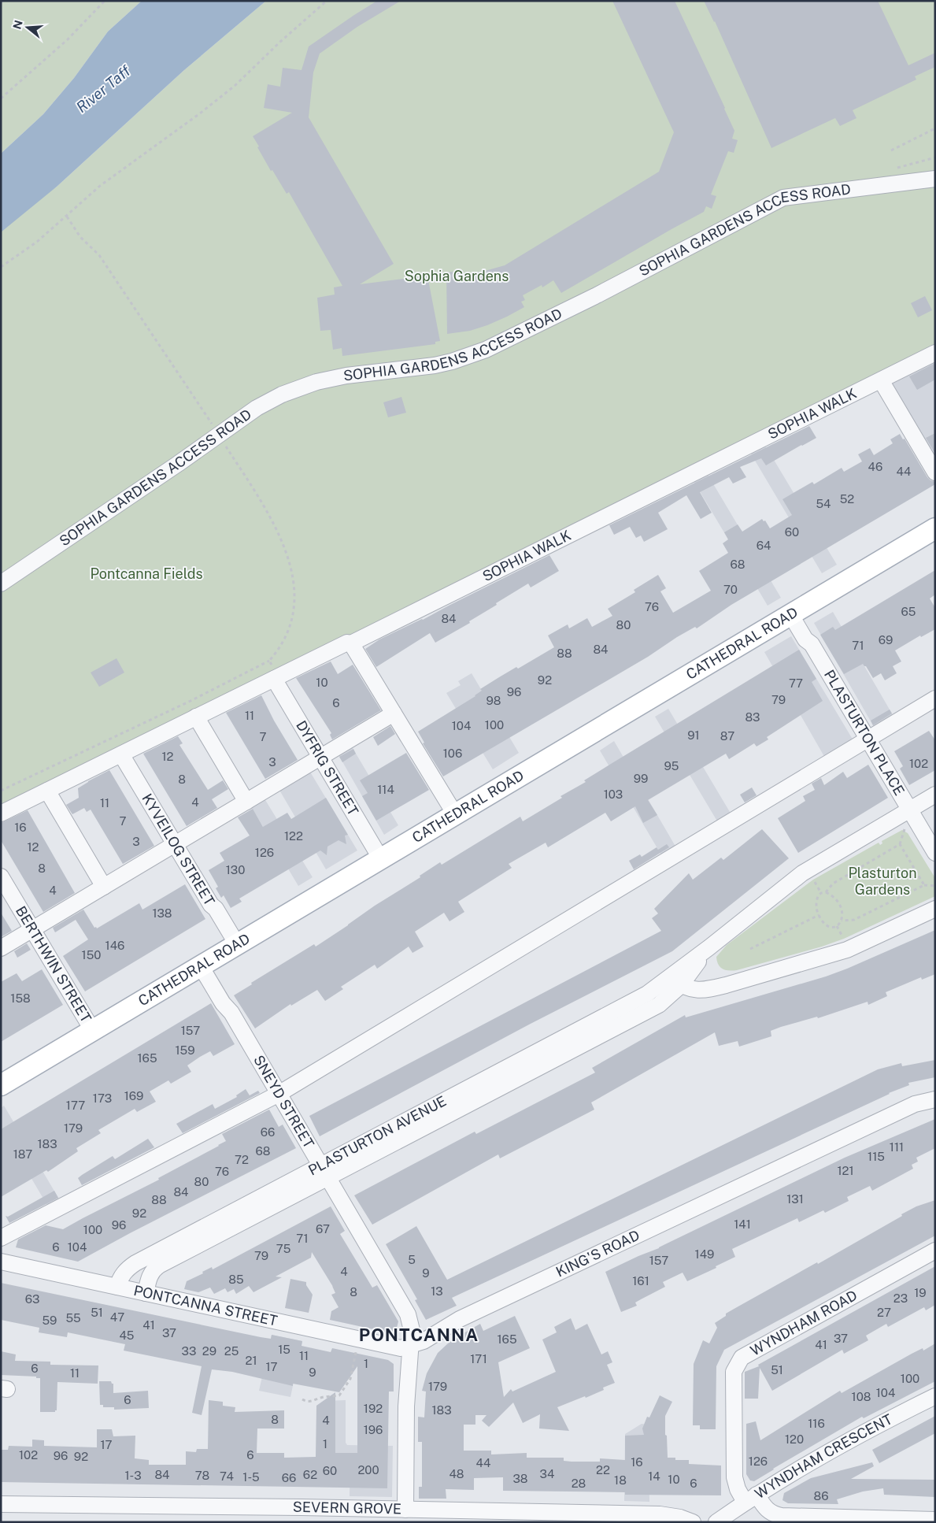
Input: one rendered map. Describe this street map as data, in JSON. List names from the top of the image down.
{
  "streets": {
    "main road": ["CATHEDRAL ROAD"],
    "street": [
      "SOPHIA GARDENS ACCESS ROAD",
      "SOPHIA WALK",
      "PLASTURTON PLACE",
      "DYFRIG STREET",
      "KYVEILOG STREET",
      "BERTHWIN STREET",
      "SNEYD STREET",
      "PLASTURTON AVENUE",
      "KING'S ROAD",
      "PONTCANNA STREET",
      "WYNDHAM ROAD",
      "WYNDHAM CRESCENT",
      "SEVERN GROVE"
    ]
  },
  "crossings": [
    ["SOPHIA WALK", "DYFRIG STREET"],
    ["SOPHIA WALK", "KYVEILOG STREET"],
    ["CATHEDRAL ROAD", "PLASTURTON PLACE"],
    ["CATHEDRAL ROAD", "DYFRIG STREET"],
    ["CATHEDRAL ROAD", "KYVEILOG STREET"],
    ["CATHEDRAL ROAD", "BERTHWIN STREET"],
    ["CATHEDRAL ROAD", "SNEYD STREET"],
    ["SNEYD STREET", "PLASTURTON AVENUE"],
    ["SNEYD STREET", "KING'S ROAD"],
    ["SNEYD STREET", "PONTCANNA STREET"],
    ["PLASTURTON AVENUE", "PONTCANNA STREET"],
    ["KING'S ROAD", "PONTCANNA STREET"],
    ["WYNDHAM ROAD", "WYNDHAM CRESCENT"]
  ],
  "districts": ["PONTCANNA"],
  "water": ["River Taff"],
  "parks": ["Sophia Gardens", "Pontcanna Fields", "Plasturton Gardens"],
  "house_numbers": [
    "46",
    "44",
    "52",
    "54",
    "60",
    "64",
    "68",
    "70",
    "76",
    "65",
    "84",
    "80",
    "69",
    "71",
    "84",
    "88",
    "92",
    "10",
    "77",
    "96",
    "79",
    "98",
    "6",
    "11",
    "83",
    "100",
    "104",
    "91",
    "87",
    "7",
    "106",
    "12",
    "3",
    "102",
    "95",
    "99",
    "8",
    "114",
    "103",
    "4",
    "11",
    "7",
    "16",
    "122",
    "3",
    "12",
    "126",
    "8",
    "130",
    "4",
    "138",
    "146",
    "150",
    "158",
    "157",
    "159",
    "165",
    "169",
    "173",
    "177",
    "179",
    "66",
    "183",
    "111",
    "68",
    "187",
    "115",
    "72",
    "121",
    "76",
    "80",
    "84",
    "131",
    "88",
    "92",
    "141",
    "96",
    "67",
    "100",
    "71",
    "6",
    "104",
    "75",
    "149",
    "79",
    "5",
    "157",
    "4",
    "9",
    "85",
    "161",
    "13",
    "8",
    "19",
    "23",
    "63",
    "51",
    "27",
    "47",
    "55",
    "59",
    "41",
    "37",
    "45",
    "37",
    "165",
    "41",
    "15",
    "33",
    "29",
    "25",
    "11",
    "171",
    "21",
    "1",
    "17",
    "6",
    "51",
    "9",
    "11",
    "100",
    "179",
    "104",
    "108",
    "6",
    "192",
    "183",
    "8",
    "4",
    "116",
    "196",
    "120",
    "1",
    "17",
    "102",
    "6",
    "96",
    "92",
    "126",
    "16",
    "44",
    "200",
    "22",
    "60",
    "48",
    "34",
    "84",
    "62",
    "1-3",
    "78",
    "74",
    "14",
    "1-5",
    "66",
    "38",
    "10",
    "18",
    "28",
    "6",
    "86"
  ],
  "north": "left"
}
